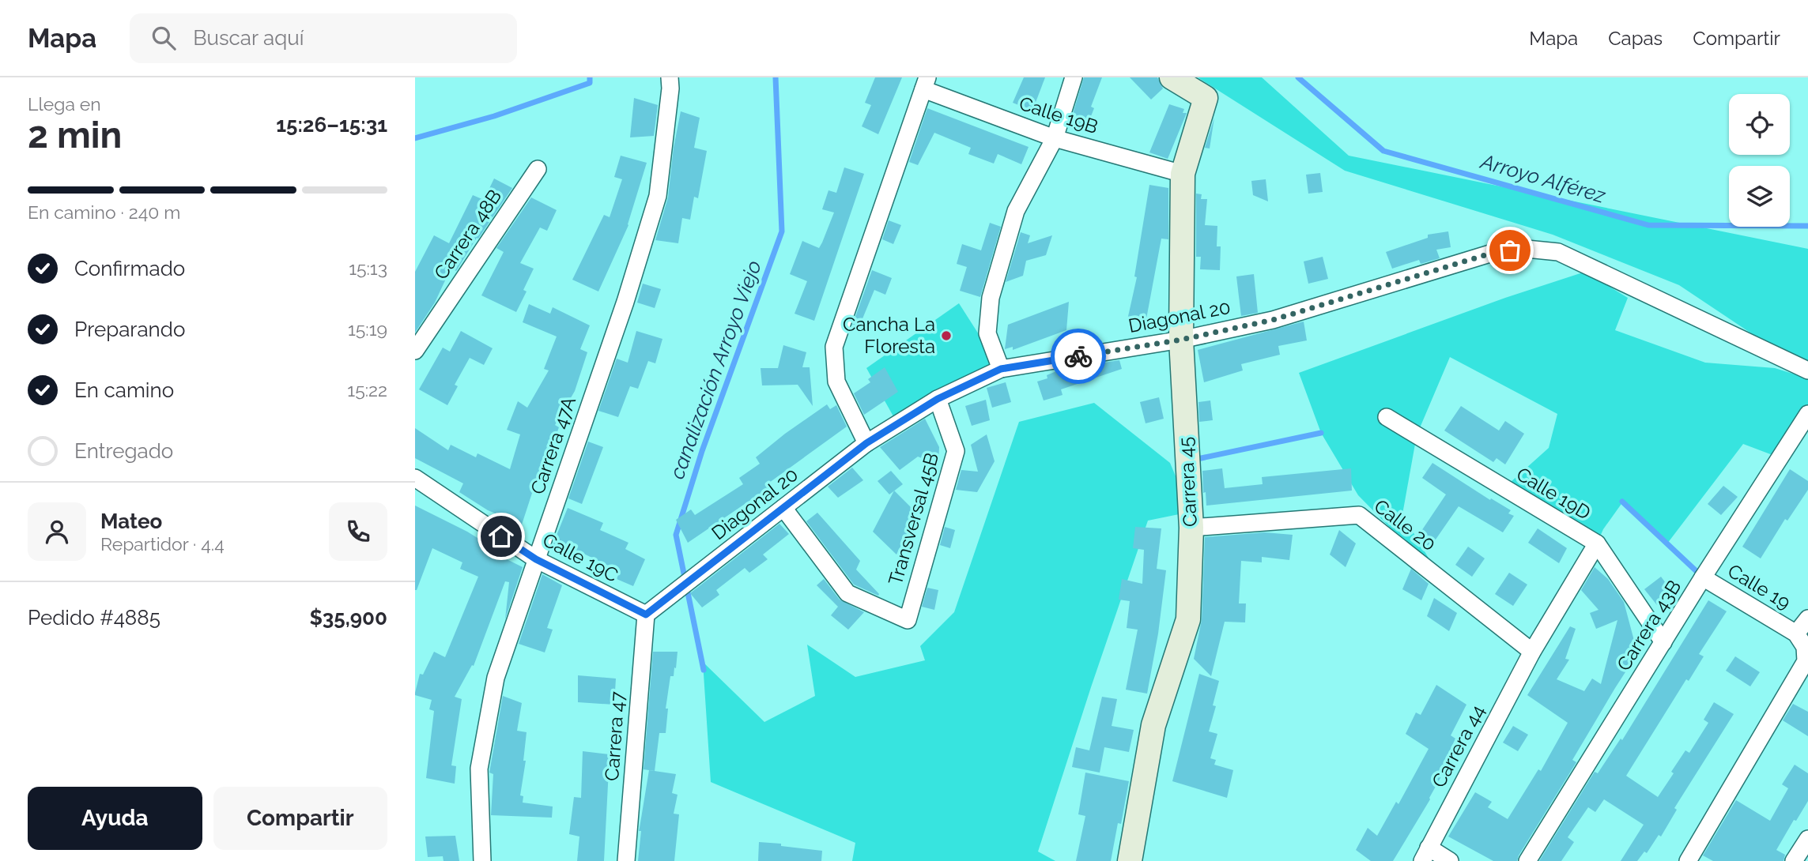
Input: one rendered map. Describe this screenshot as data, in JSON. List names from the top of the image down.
{
  "streets": {
    "street": [
      "Calle 19B",
      "Carrera 48B",
      "Diagonal 20",
      "Carrera 47A",
      "Carrera 45",
      "Calle 19D",
      "Transversal 45B",
      "Calle 20",
      "Calle 19C",
      "Calle 19",
      "Carrera 43B",
      "Carrera 47",
      "Carrera 44"
    ]
  },
  "crossings": [
    ["Calle 19B", "Carrera 45"],
    ["Diagonal 20", "Carrera 45"],
    ["Diagonal 20", "Transversal 45B"],
    ["Diagonal 20", "Calle 19C"],
    ["Diagonal 20", "Carrera 47"],
    ["Carrera 47A", "Calle 19C"],
    ["Carrera 45", "Calle 20"],
    ["Calle 19D", "Carrera 43B"],
    ["Calle 19D", "Carrera 44"],
    ["Calle 20", "Carrera 44"],
    ["Calle 19C", "Carrera 47"],
    ["Calle 19", "Carrera 43B"]
  ],
  "water": ["Arroyo Alférez", "canalización Arroyo Viejo"],
  "places": ["Cancha La Floresta"],
  "page": {
    "header": "Mapa",
    "search": "Buscar aquí",
    "nav": ["Mapa", "Capas", "Compartir"],
    "heading": ["2 min", "Llega en", "15:26–15:31"],
    "panel": [
      "Mateo",
      "Repartidor · 4.4",
      "Pedido #4885",
      "$35,900"
    ],
    "bar": "En camino · 240 m",
    "list": [
      ["Confirmado", "15:13"],
      ["Preparando", "15:19"],
      ["En camino", "15:22"],
      "Entregado"
    ],
    "buttons": ["Ayuda", "Compartir"]
  }
}
